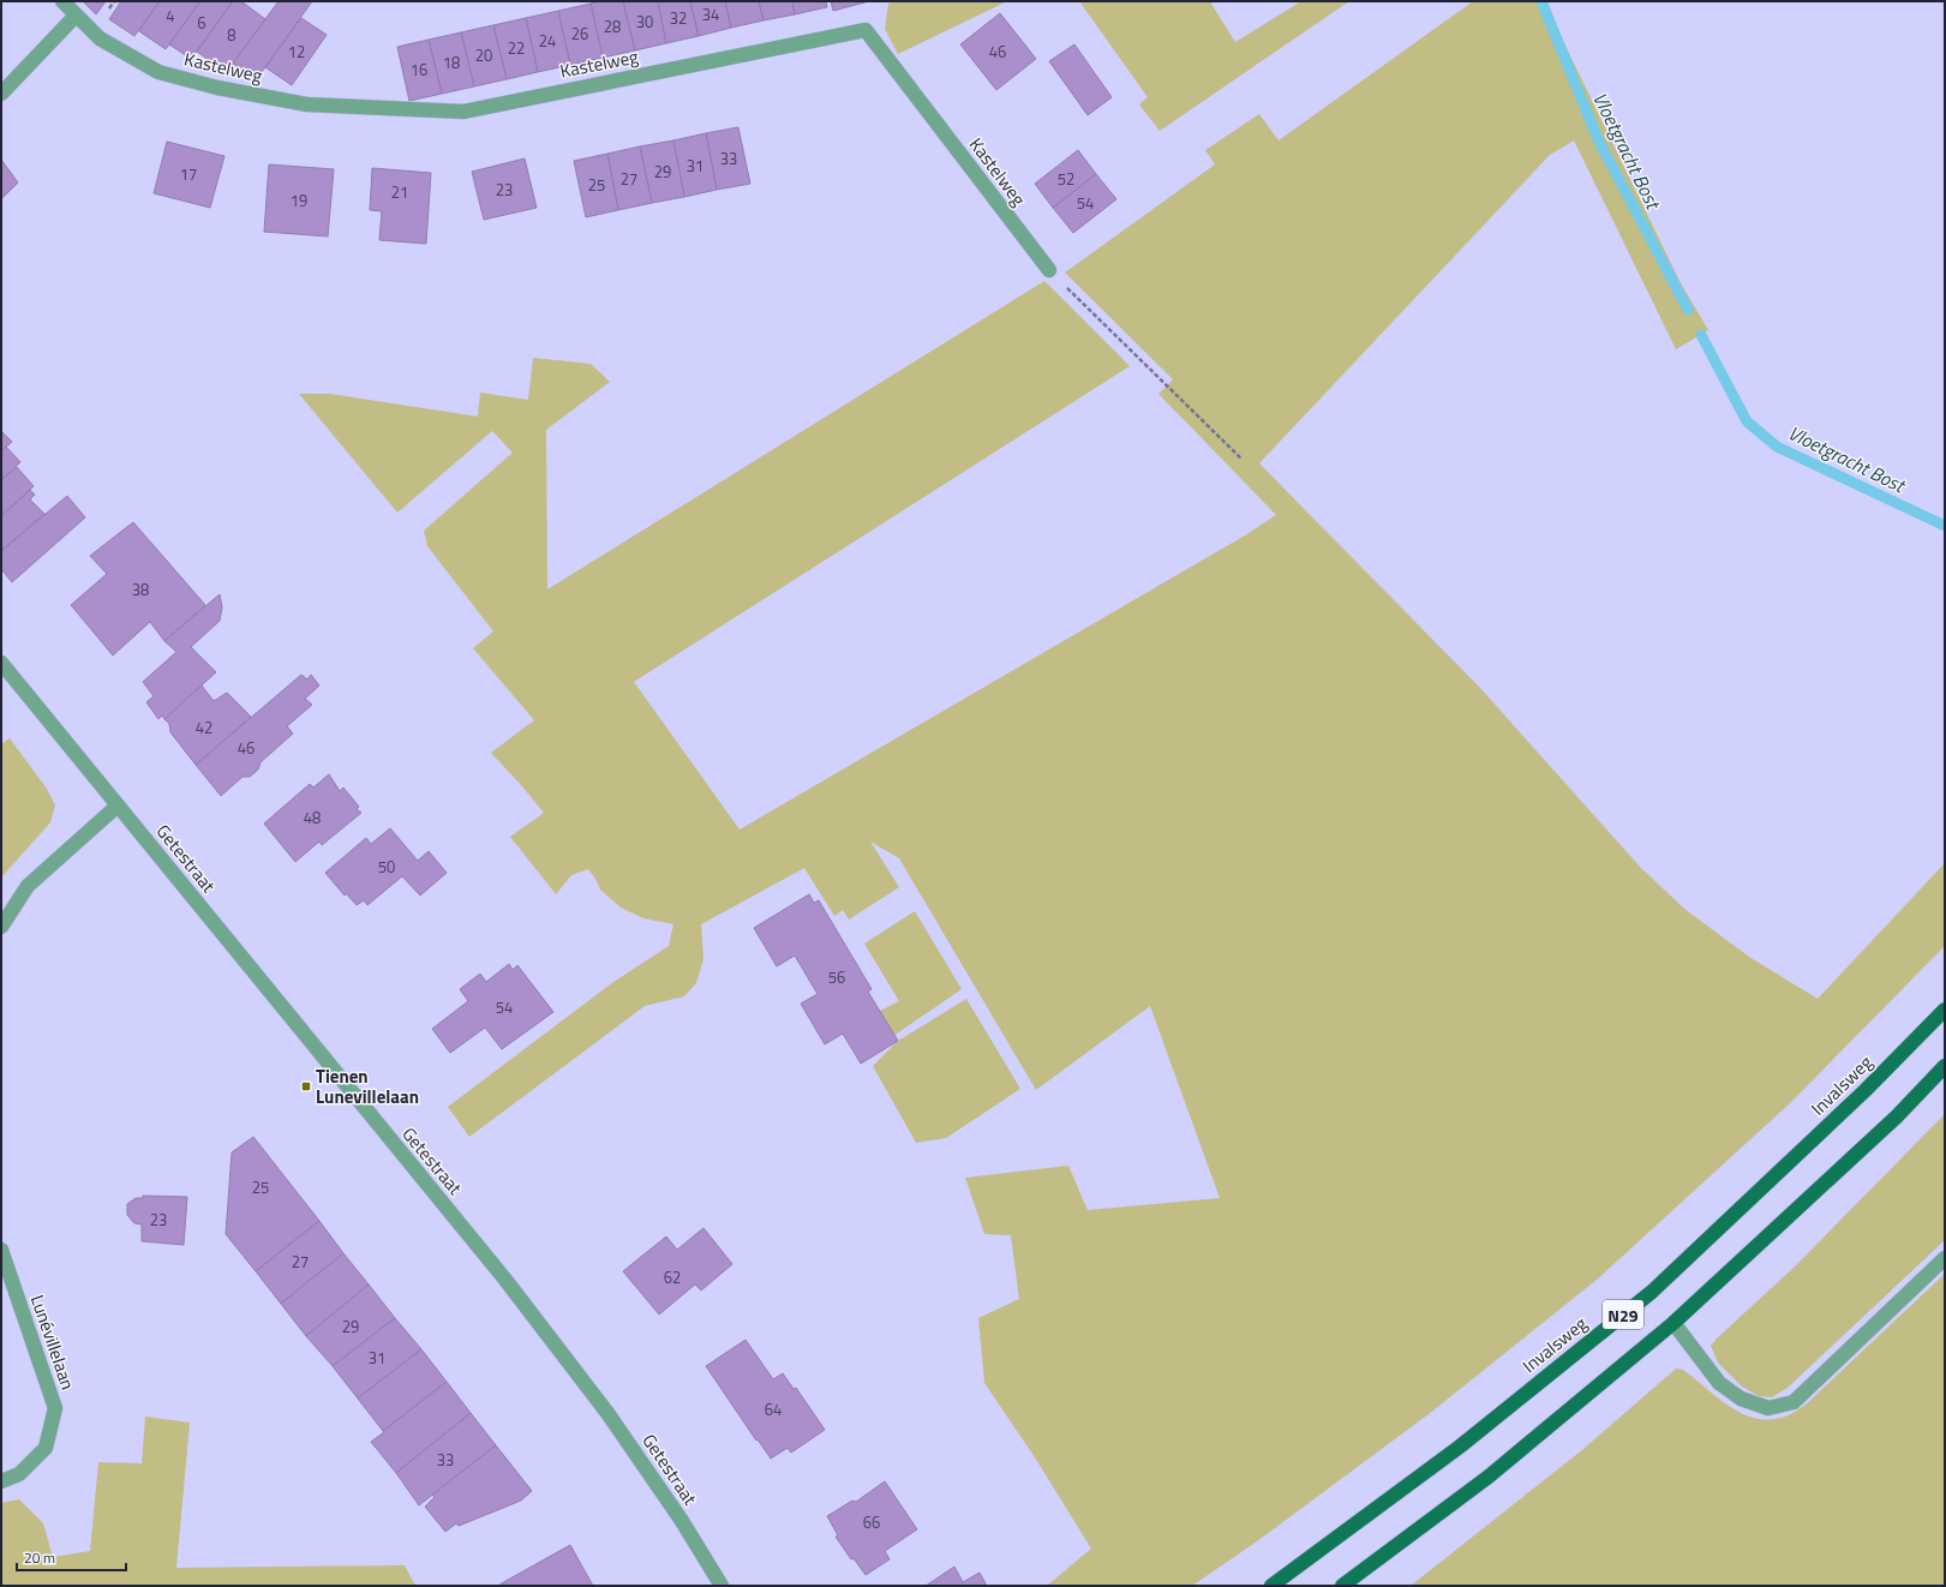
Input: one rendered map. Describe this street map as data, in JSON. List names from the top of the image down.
{
  "streets": {
    "main road": ["Invalsweg", "N29"],
    "street": ["Kastelweg", "Getestraat", "Lunévillelaan"]
  },
  "water": ["Vloetgracht Bost"],
  "places": {
    "transit": ["Tienen Lunevillelaan"]
  },
  "house_numbers": [
    "34",
    "4",
    "32",
    "30",
    "6",
    "28",
    "26",
    "8",
    "24",
    "22",
    "12",
    "46",
    "20",
    "18",
    "16",
    "33",
    "31",
    "29",
    "17",
    "27",
    "52",
    "25",
    "23",
    "21",
    "19",
    "54",
    "38",
    "42",
    "46",
    "48",
    "50",
    "56",
    "54",
    "25",
    "23",
    "27",
    "62",
    "29",
    "31",
    "64",
    "33",
    "66"
  ],
  "scale_bar": "20 m"
}
